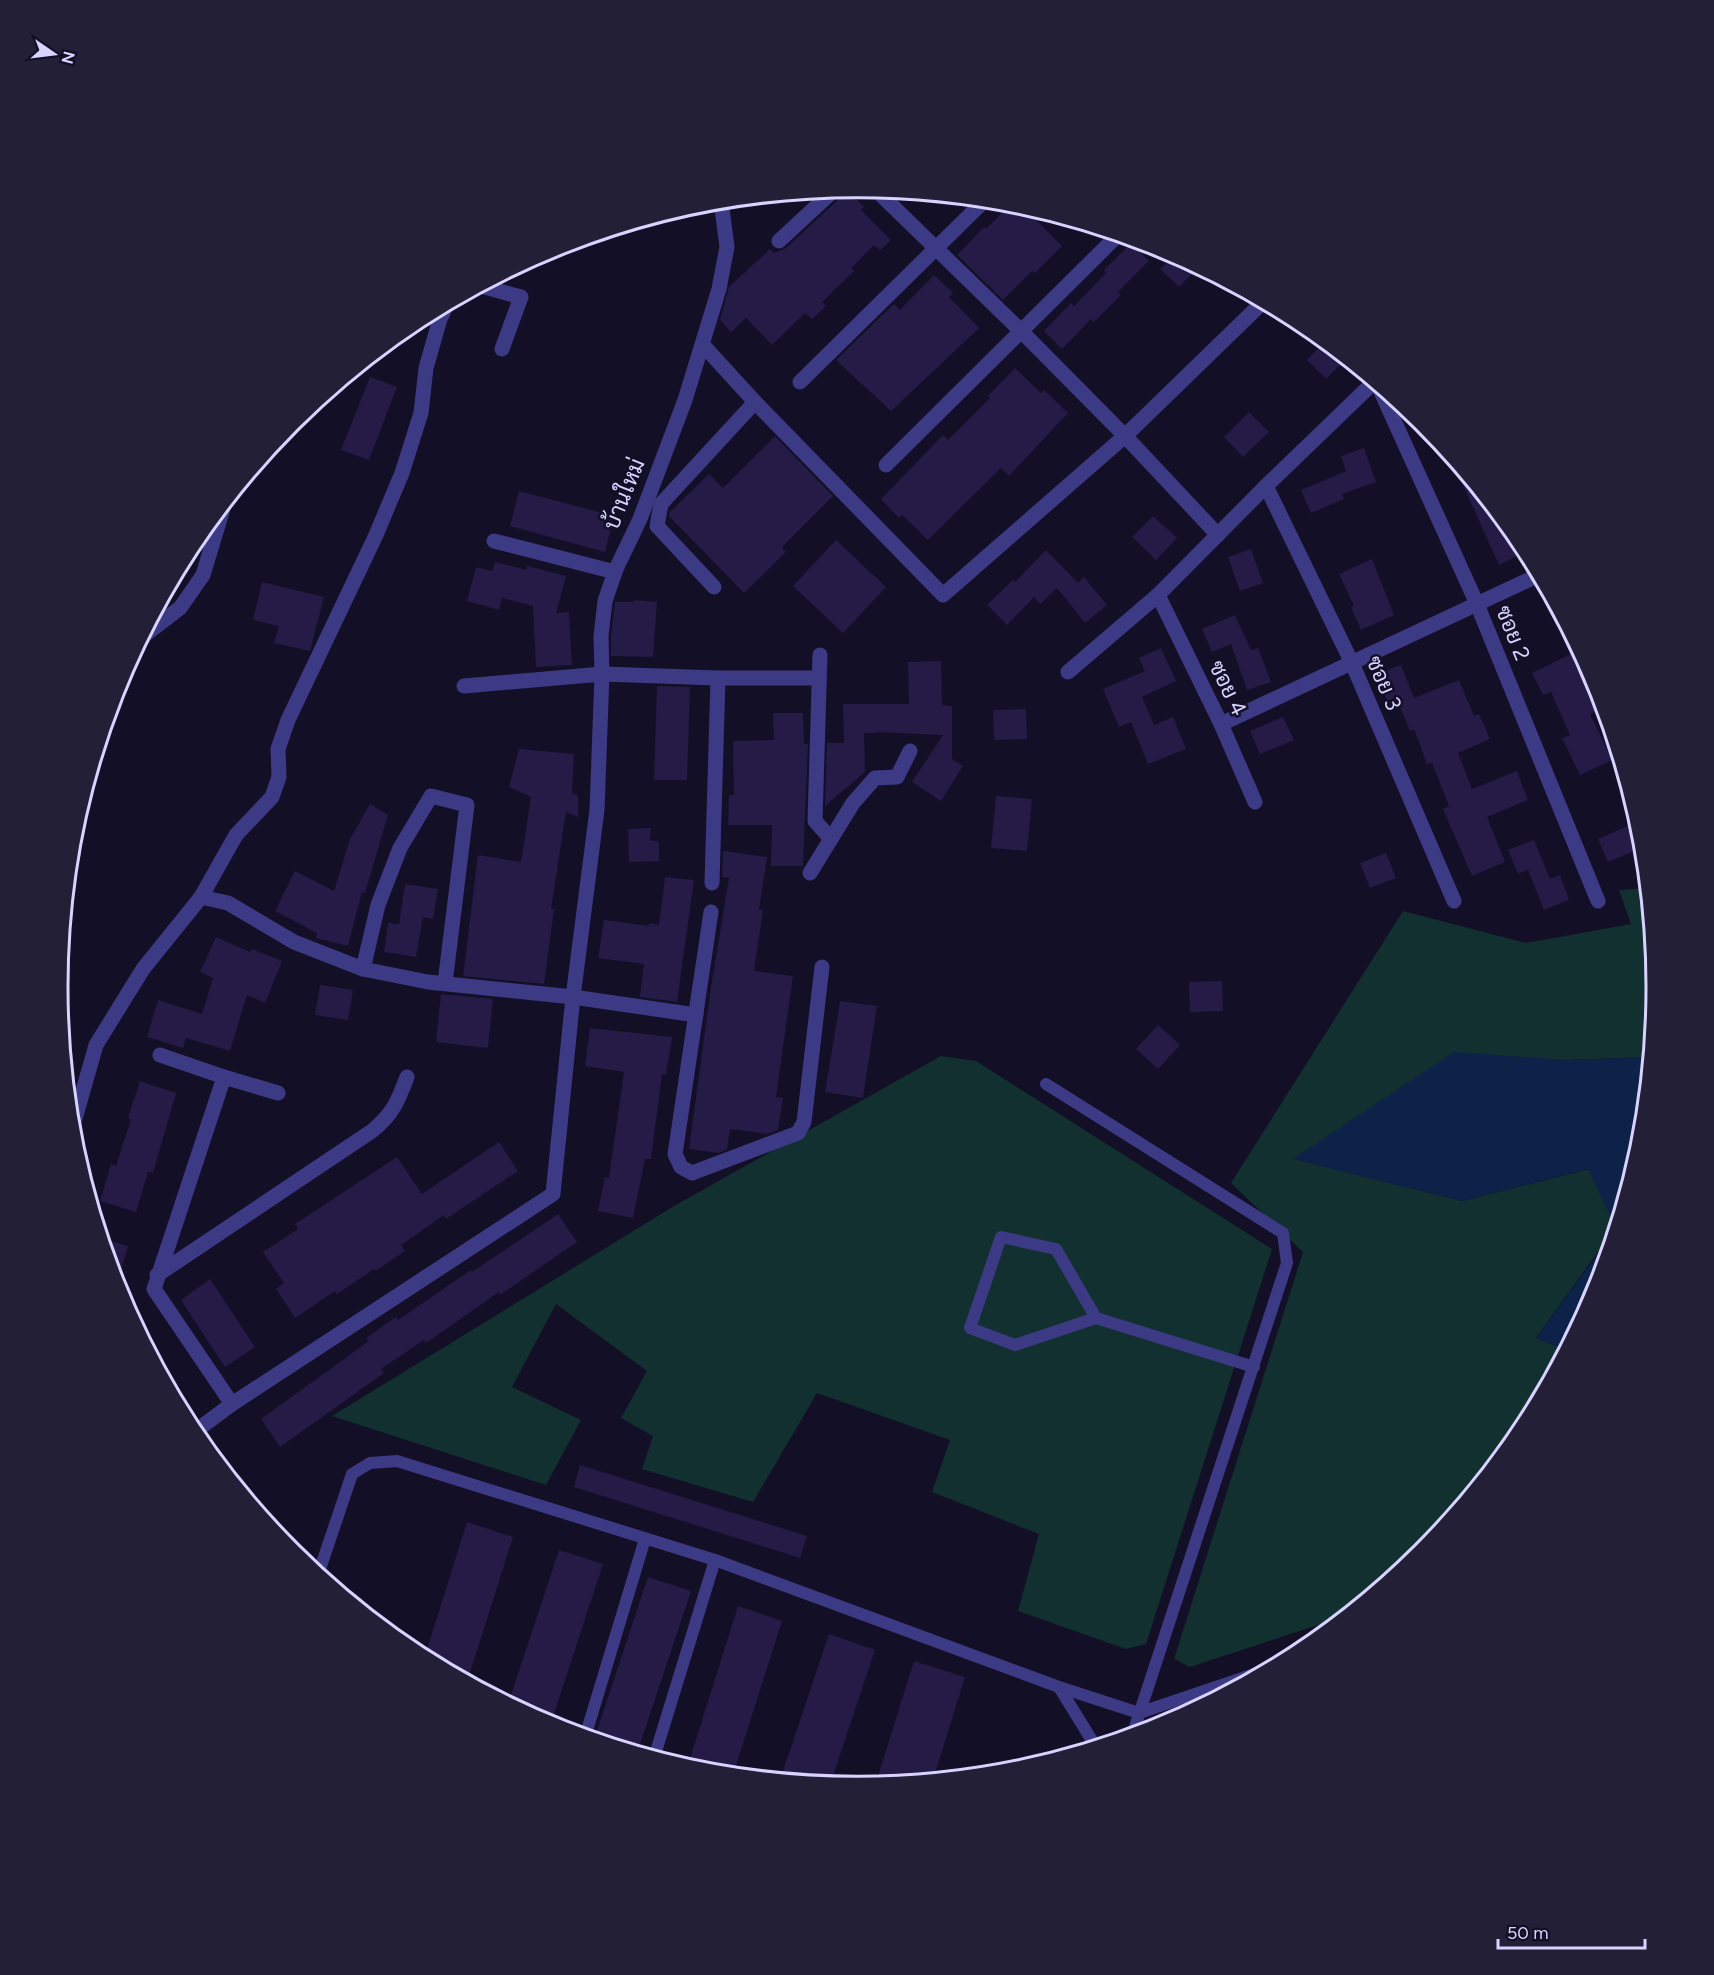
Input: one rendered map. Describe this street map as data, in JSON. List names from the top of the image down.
{
  "streets": {
    "street": [
      "บ้านใหม่",
      "ซอย 2",
      "ซอย 3",
      "ซอย 4"
    ]
  },
  "scale_bar": "50 m",
  "north": "right"
}
